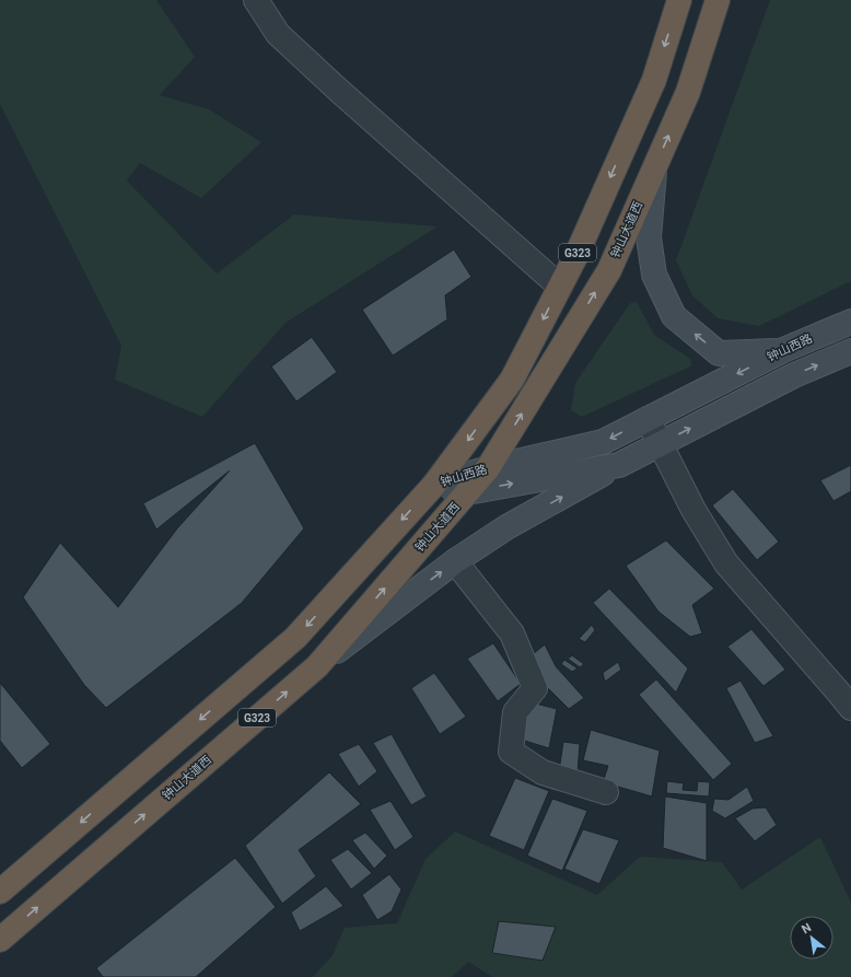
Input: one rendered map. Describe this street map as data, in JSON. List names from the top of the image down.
{
  "streets": {
    "highway": ["钟山大道西", "G323"],
    "main road": ["钟山西路"]
  },
  "crossings": [
    ["钟山大道西", "钟山西路"],
    ["G323", "钟山西路"]
  ],
  "north": "top left"
}
